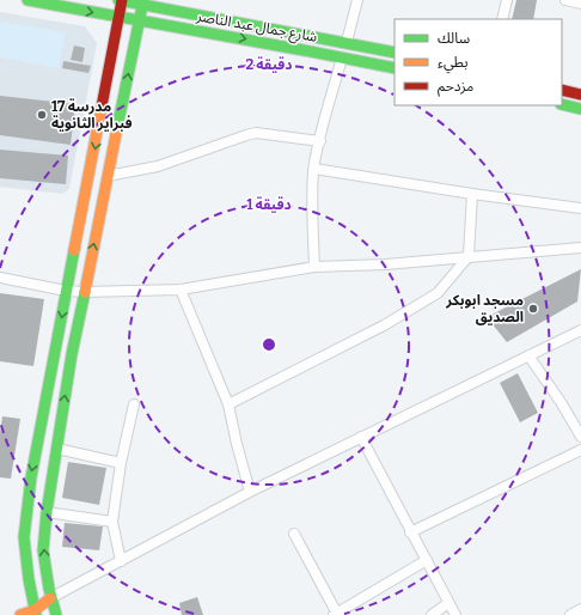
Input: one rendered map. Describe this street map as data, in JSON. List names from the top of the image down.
{
  "streets": {
    "main road": ["شارع جمال عبد الناصر"]
  },
  "places": ["مدرسة 17 فبراير الثانوية", "مسجد ابوبكر الصديق"],
  "legend": ["سالك", "بطيء", "مزدحم"],
  "rings": ["2 دقيقة", "1 دقيقة"]
}
